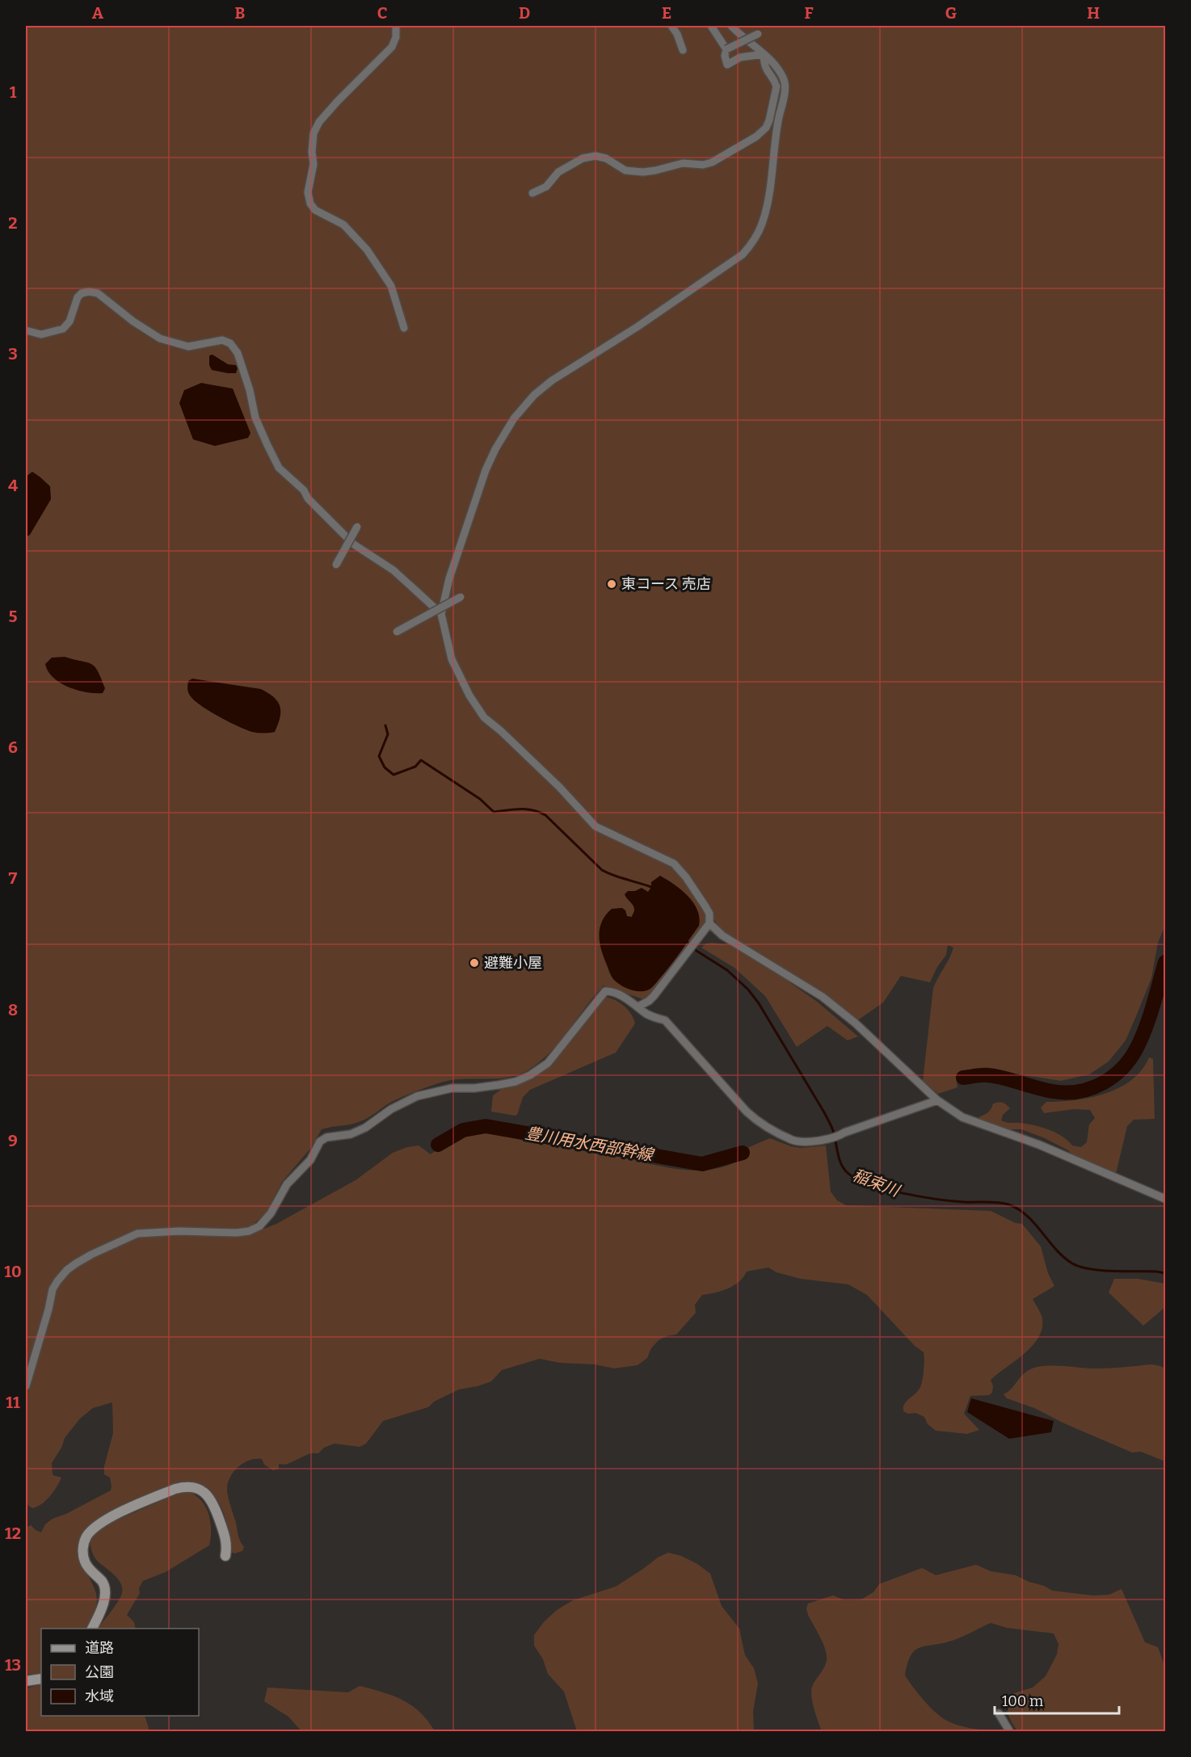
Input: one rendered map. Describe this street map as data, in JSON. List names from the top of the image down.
{
  "water": ["豊川用水西部幹線", "稲束川"],
  "places": ["東コース 売店", "避難小屋"],
  "legend": ["道路", "公園", "水域"],
  "scale_bar": "100 m",
  "grid": {
    "columns": [
      "A",
      "B",
      "C",
      "D",
      "E",
      "F",
      "G",
      "H"
    ],
    "rows": [
      "1",
      "2",
      "3",
      "4",
      "5",
      "6",
      "7",
      "8",
      "9",
      "10",
      "11",
      "12",
      "13"
    ]
  }
}
